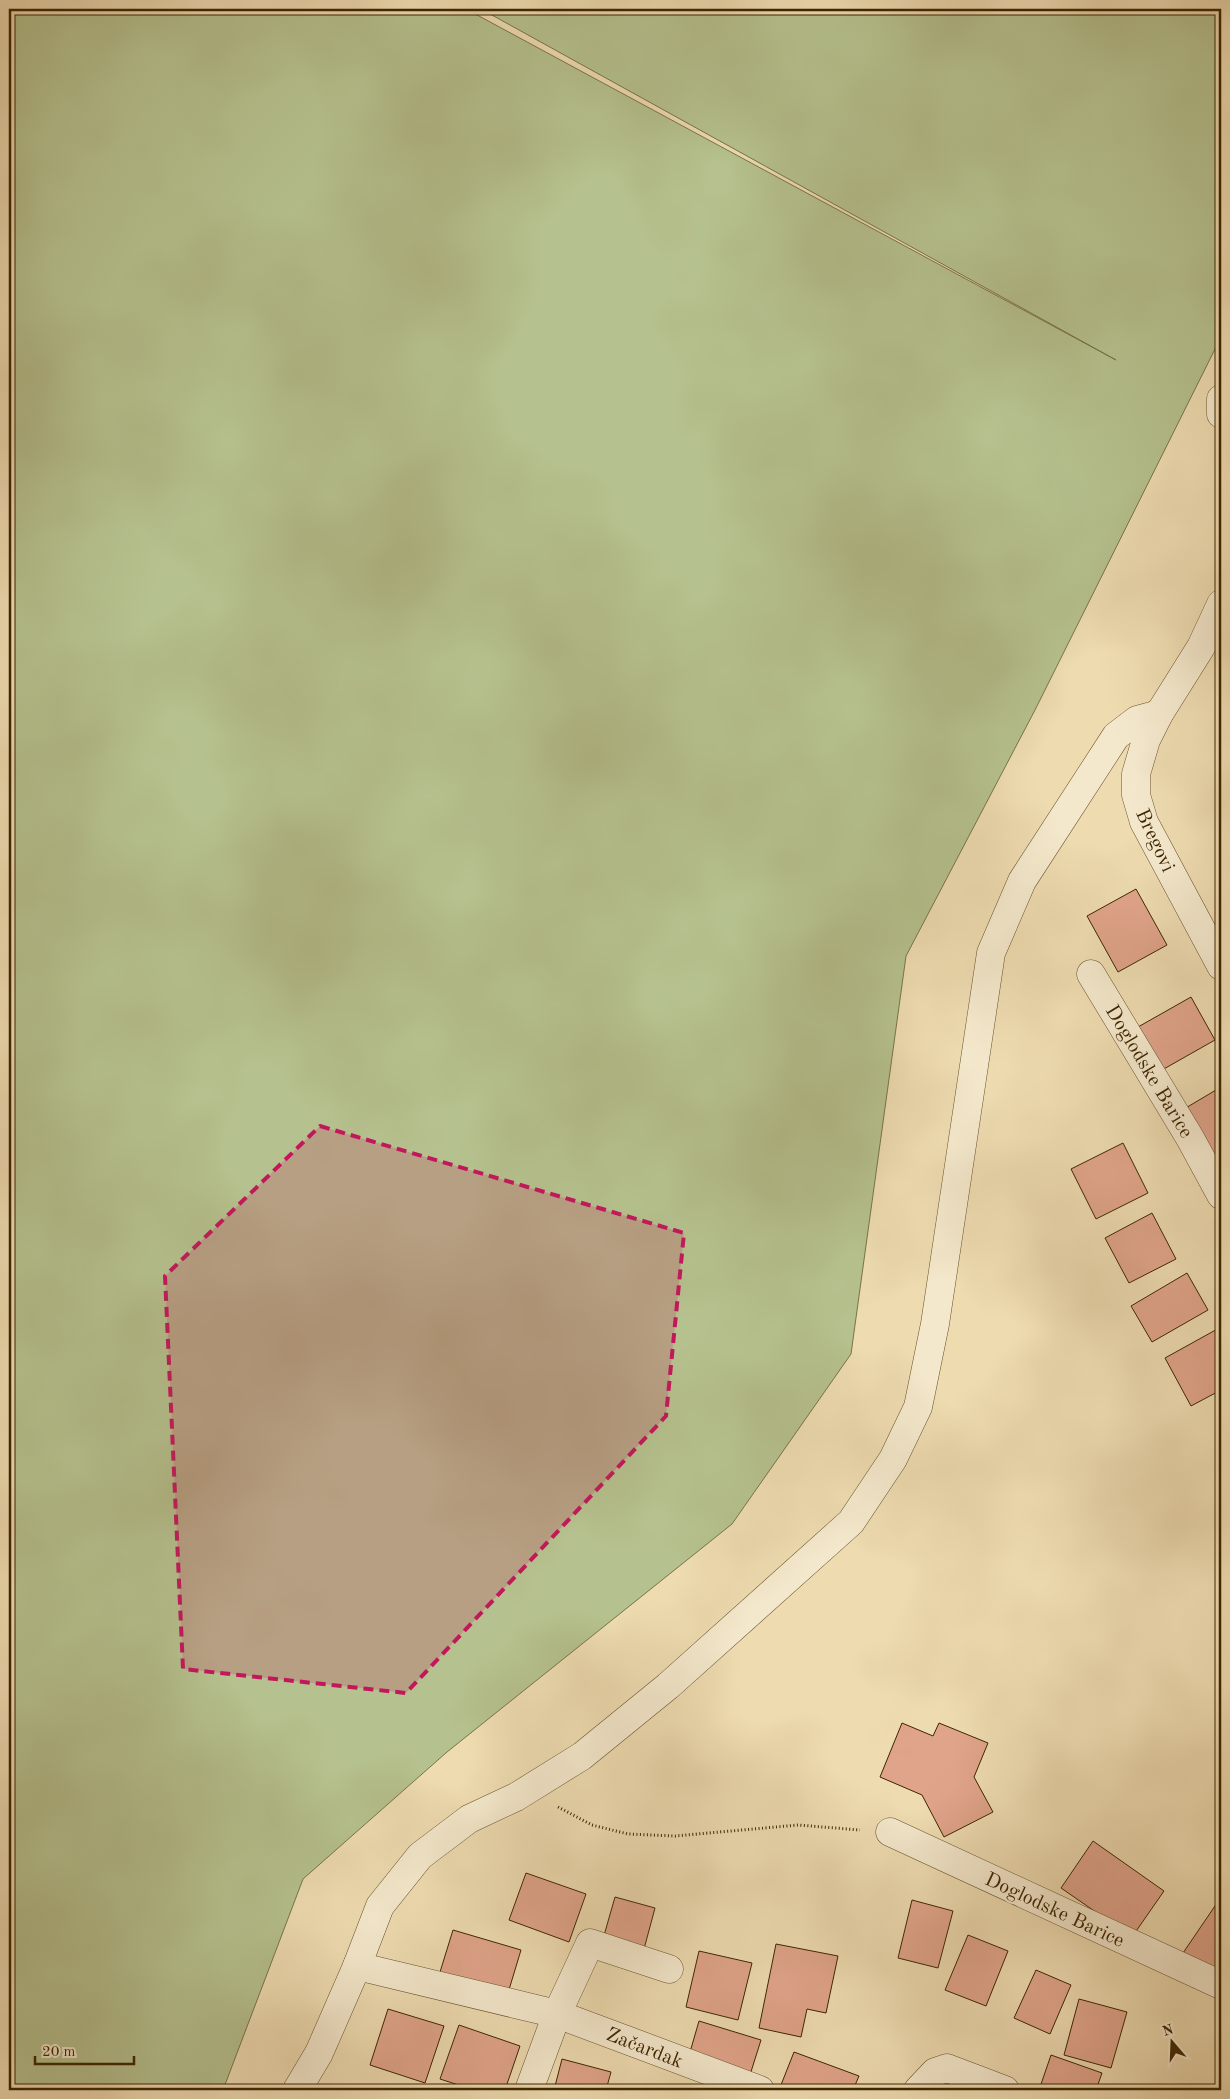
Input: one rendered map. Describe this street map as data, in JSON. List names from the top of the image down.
{
  "streets": {
    "street": ["Bregovi", "Doglodske Barice", "Začardak"]
  },
  "scale_bar": "20 m",
  "north": "top"
}
